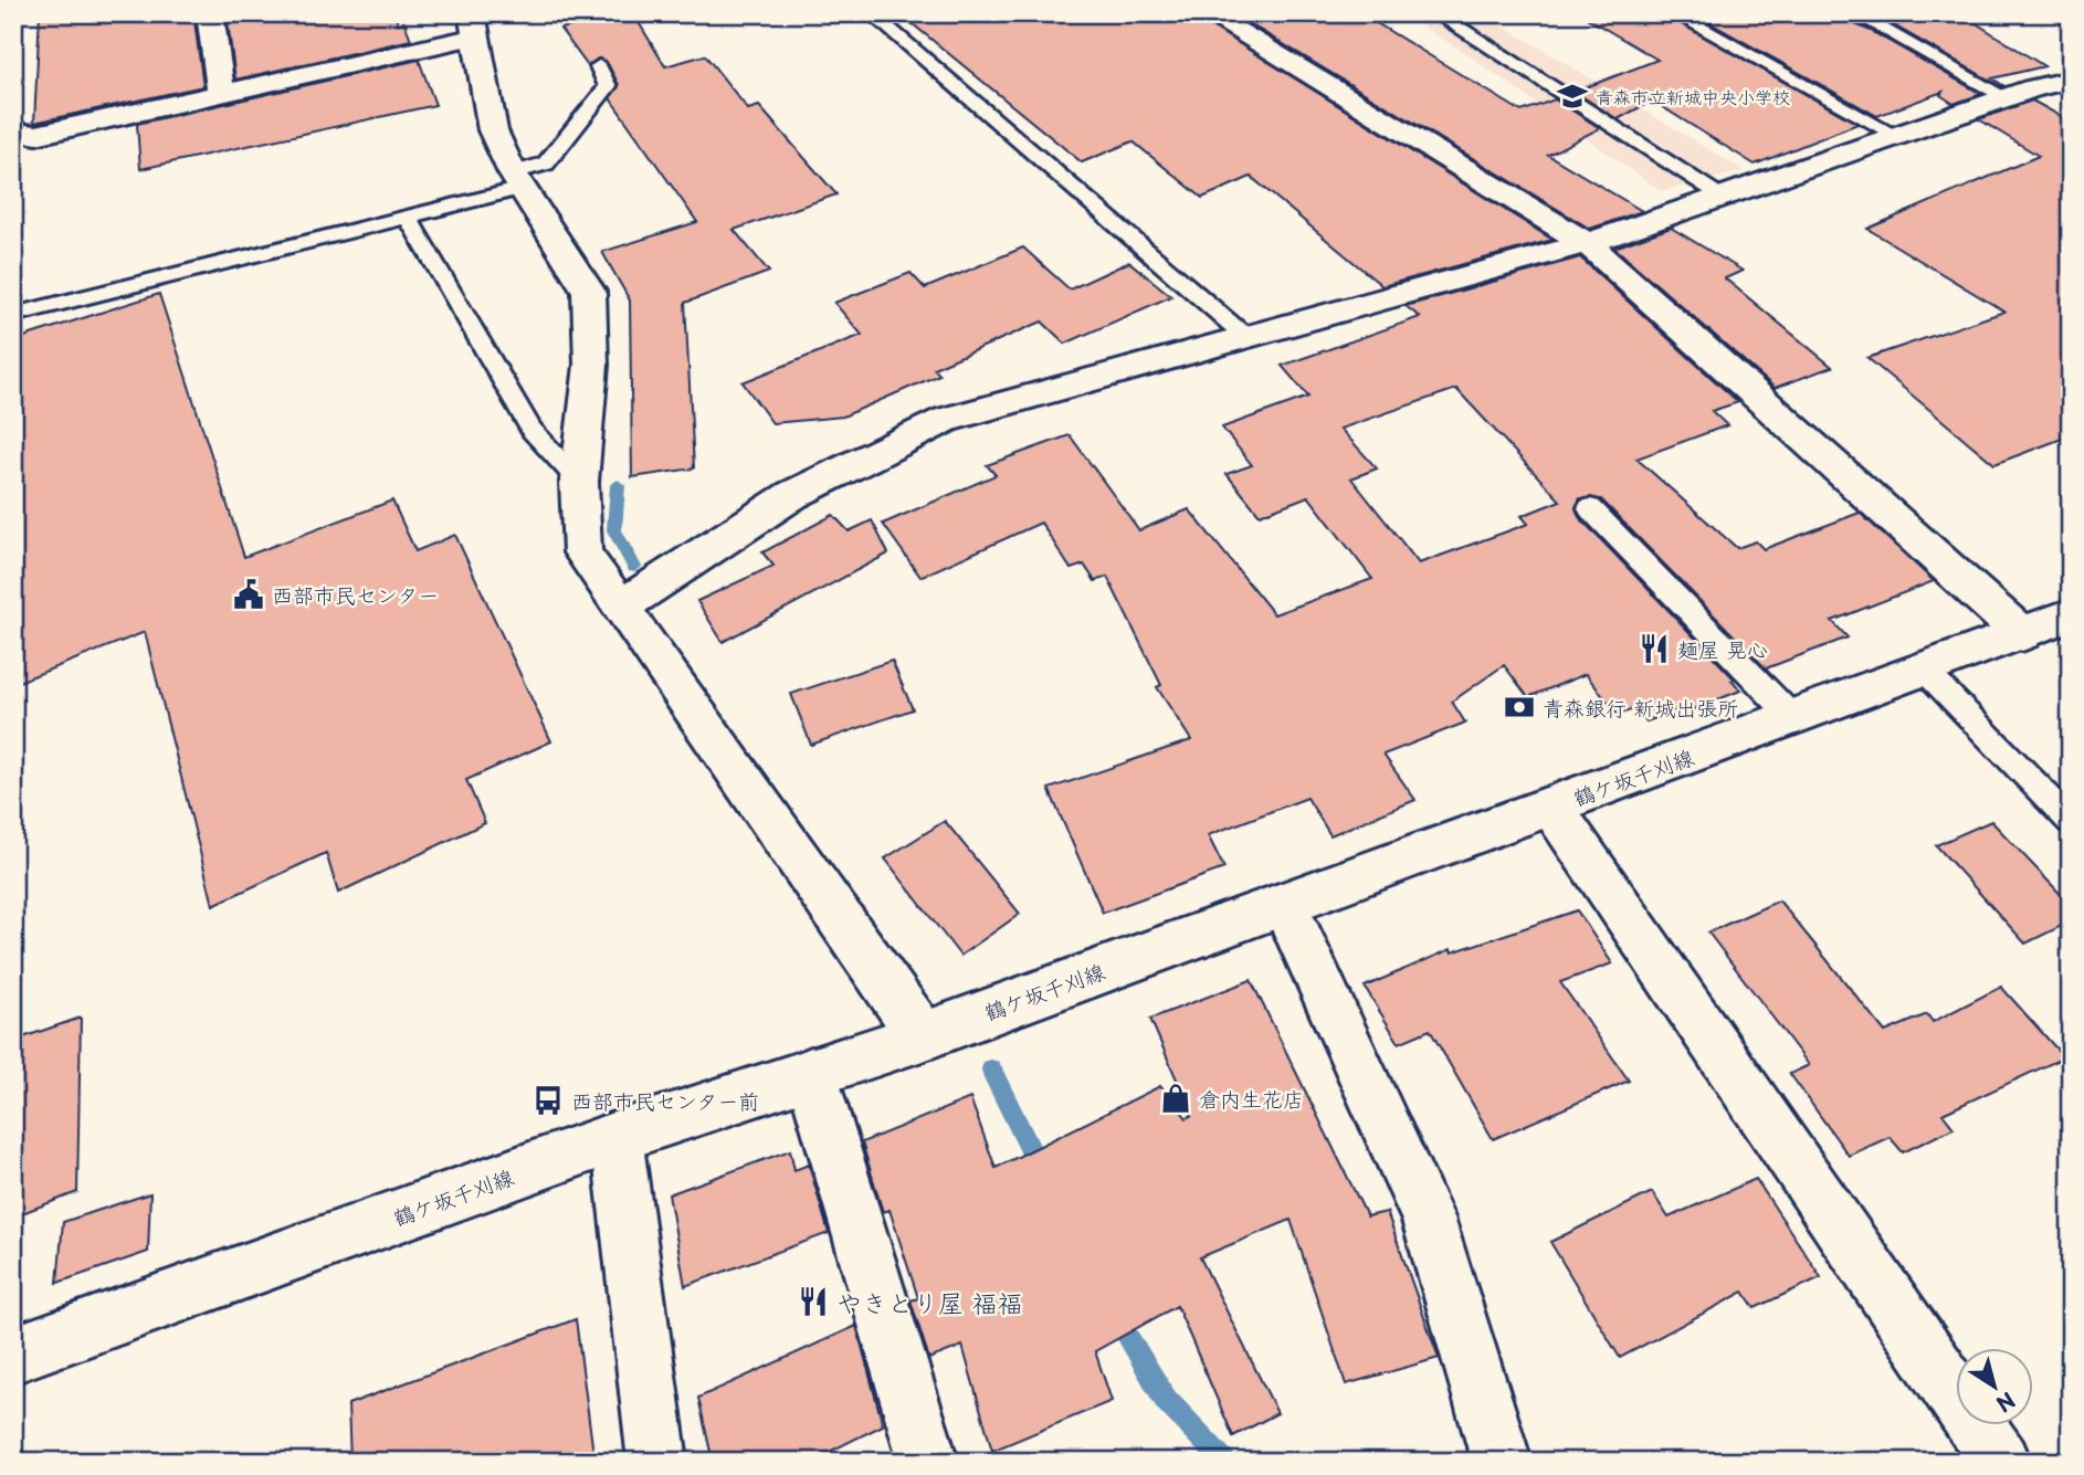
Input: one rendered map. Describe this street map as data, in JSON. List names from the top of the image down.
{
  "streets": {
    "street": ["鶴ケ坂千刈線"]
  },
  "places": {
    "school or university": ["青森市立新城中央小学校"],
    "public building": ["西部市民センター"],
    "restaurant": ["麺屋 晃心", "やきとり屋 福福"],
    "bank": ["青森銀行 新城出張所"],
    "shop": ["倉内生花店"],
    "bus stop": ["西部市民センター前"]
  },
  "north": "bottom right"
}
